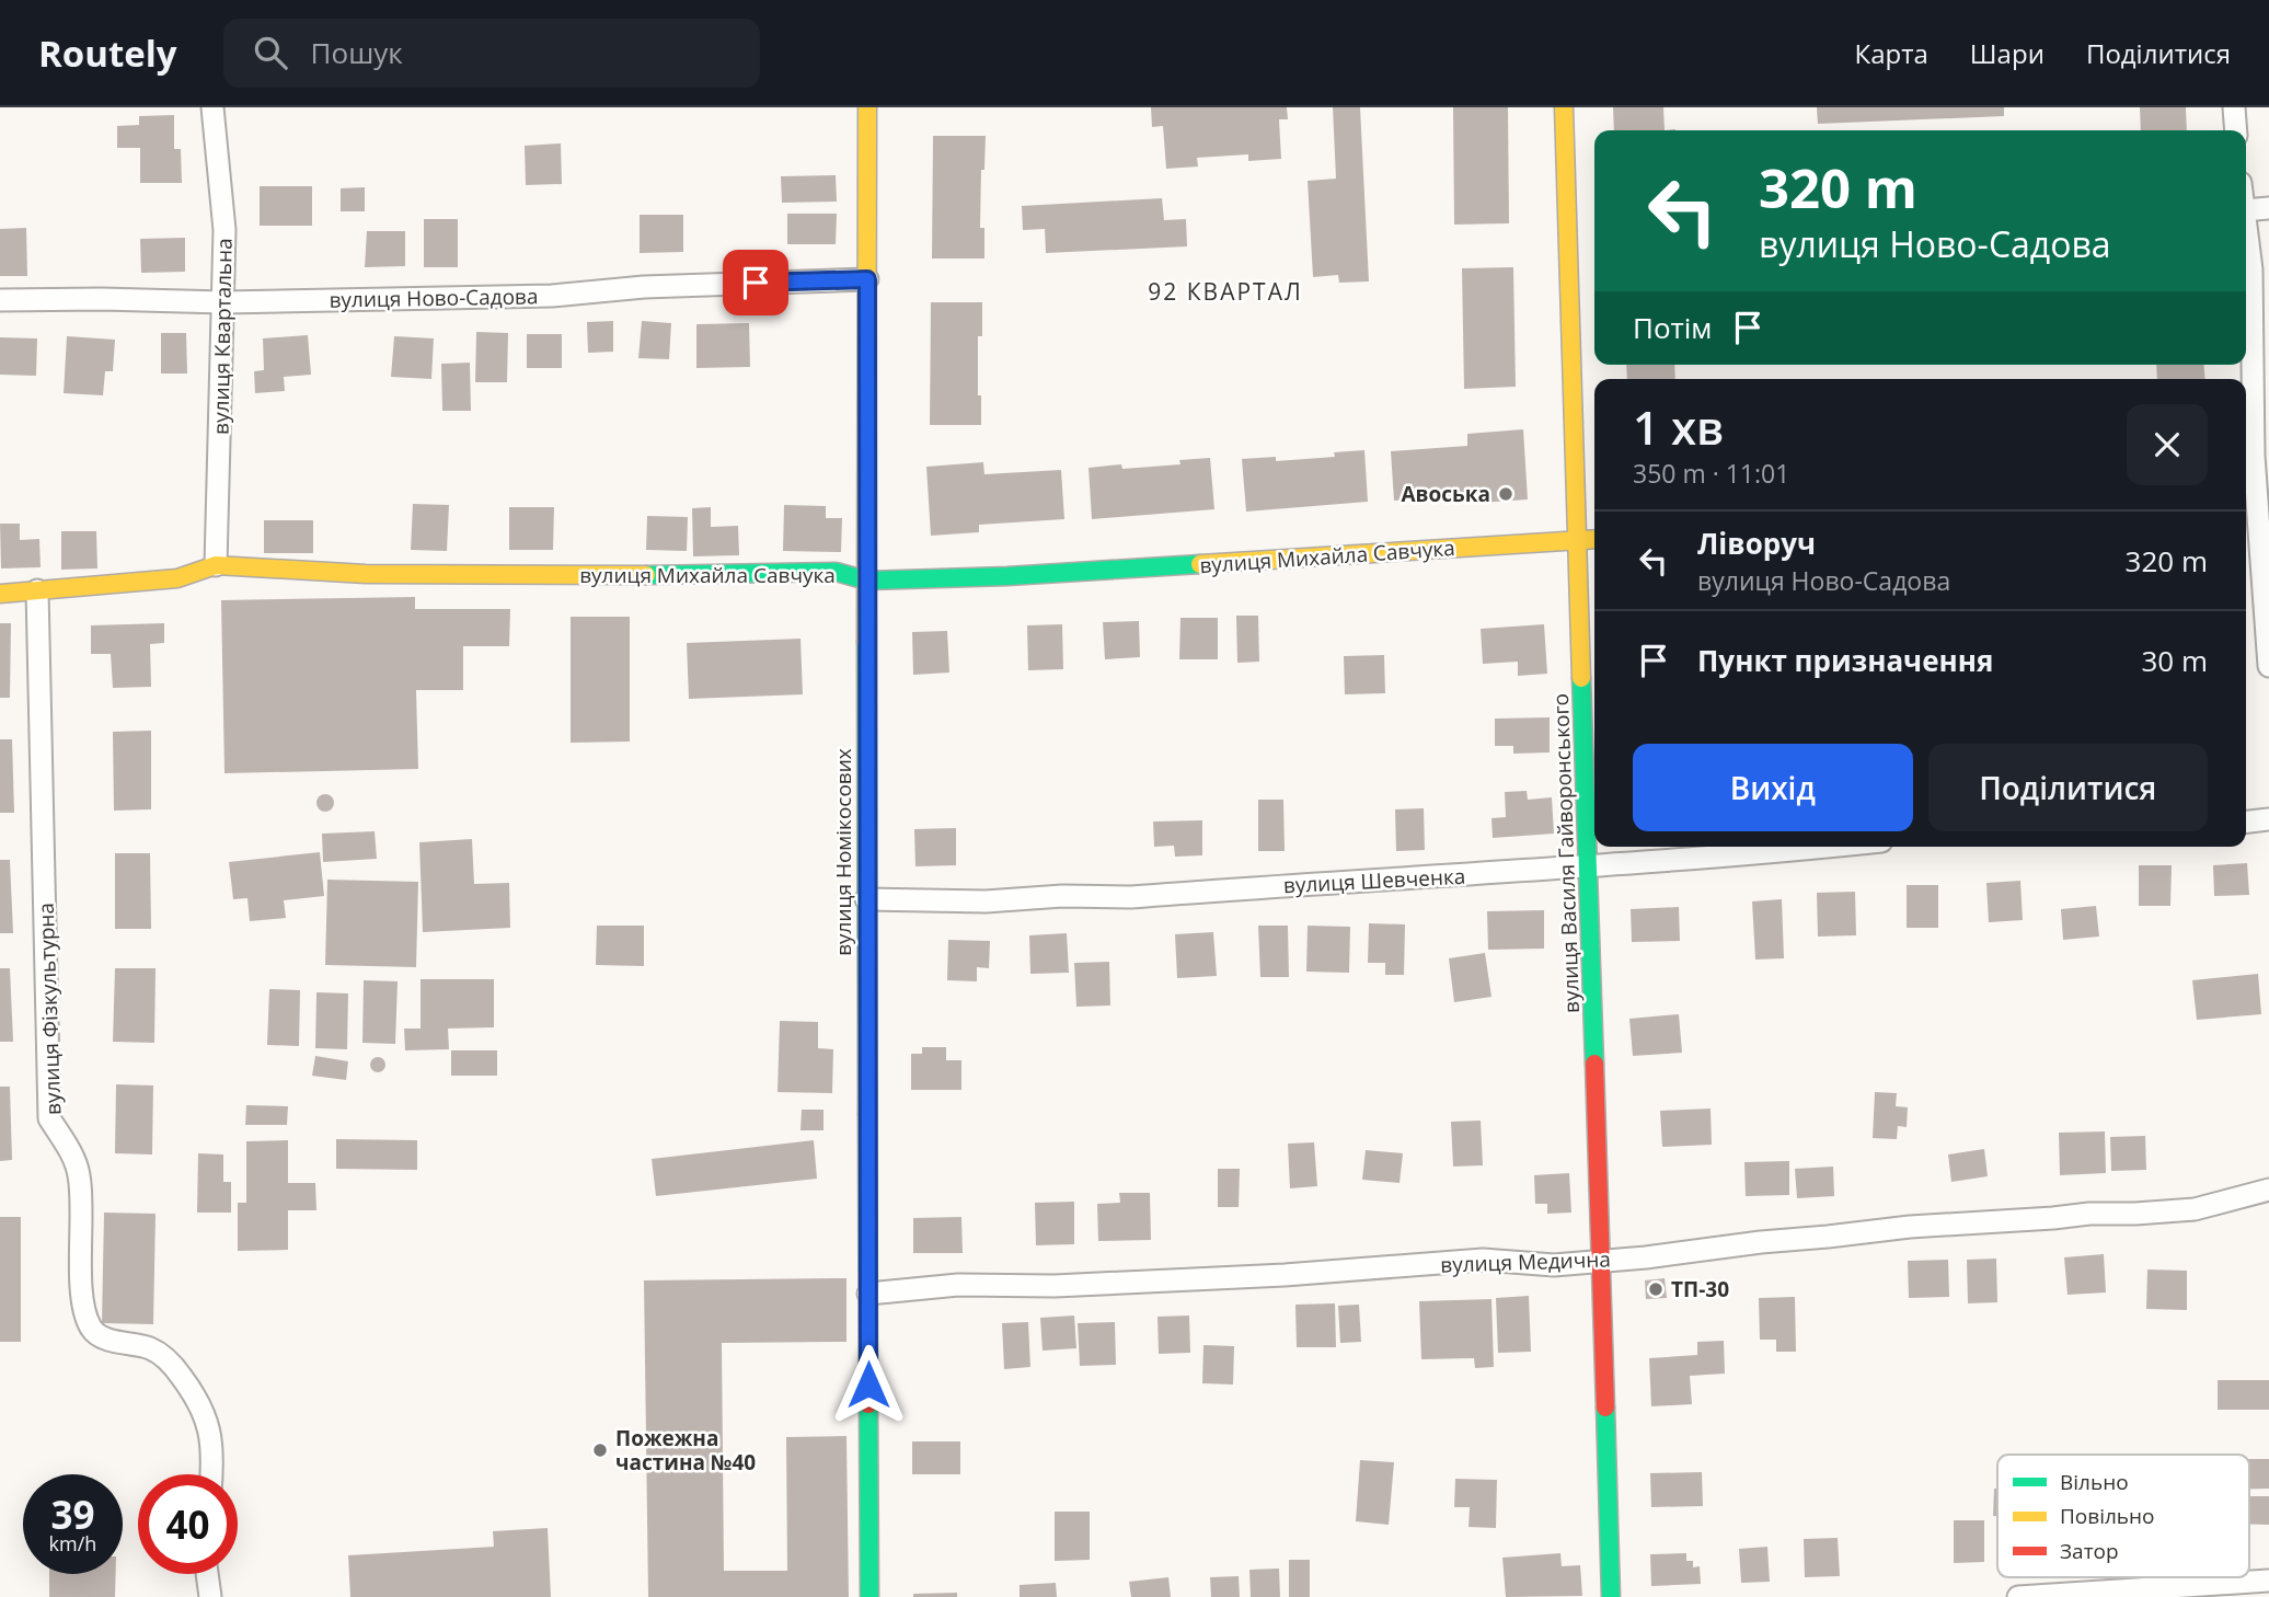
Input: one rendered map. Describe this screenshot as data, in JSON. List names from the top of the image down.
{
  "streets": {
    "street": [
      "вулиця Ново-Садова",
      "вулиця Квартальна",
      "вулиця Михайла Савчука",
      "вулиця Номікосових",
      "вулиця Василя Гайворонського",
      "вулиця Шевченка",
      "вулиця Фізкультурна",
      "вулиця Медична"
    ]
  },
  "crossings": [
    ["вулиця Ново-Садова", "вулиця Квартальна"],
    ["вулиця Ново-Садова", "вулиця Номікосових"],
    ["вулиця Квартальна", "вулиця Михайла Савчука"],
    ["вулиця Михайла Савчука", "вулиця Номікосових"],
    ["вулиця Михайла Савчука", "вулиця Василя Гайворонського"],
    ["вулиця Михайла Савчука", "вулиця Фізкультурна"],
    ["вулиця Номікосових", "вулиця Шевченка"],
    ["вулиця Номікосових", "вулиця Медична"],
    ["вулиця Василя Гайворонського", "вулиця Шевченка"],
    ["вулиця Василя Гайворонського", "вулиця Медична"]
  ],
  "districts": ["92 КВАРТАЛ"],
  "places": ["Авоська", "ТП-30", "Пожежна частина №40"],
  "legend": ["Вільно", "Повільно", "Затор"],
  "page": {
    "header": "Routely",
    "search": "Пошук",
    "nav": ["Карта", "Шари", "Поділитися"],
    "turn": ["320 m", "вулиця Ново-Садова"],
    "then": "Потім",
    "heading": ["1 хв", "350 m · 11:01"],
    "list": [
      {
        "name": "Ліворуч",
        "note": "вулиця Ново-Садова",
        "value": "320 m"
      },
      {
        "name": "Пункт призначення",
        "value": "30 m"
      }
    ],
    "buttons": ["Вихід", "Поділитися"],
    "speed": "39 km/h",
    "limit": "40"
  }
}
